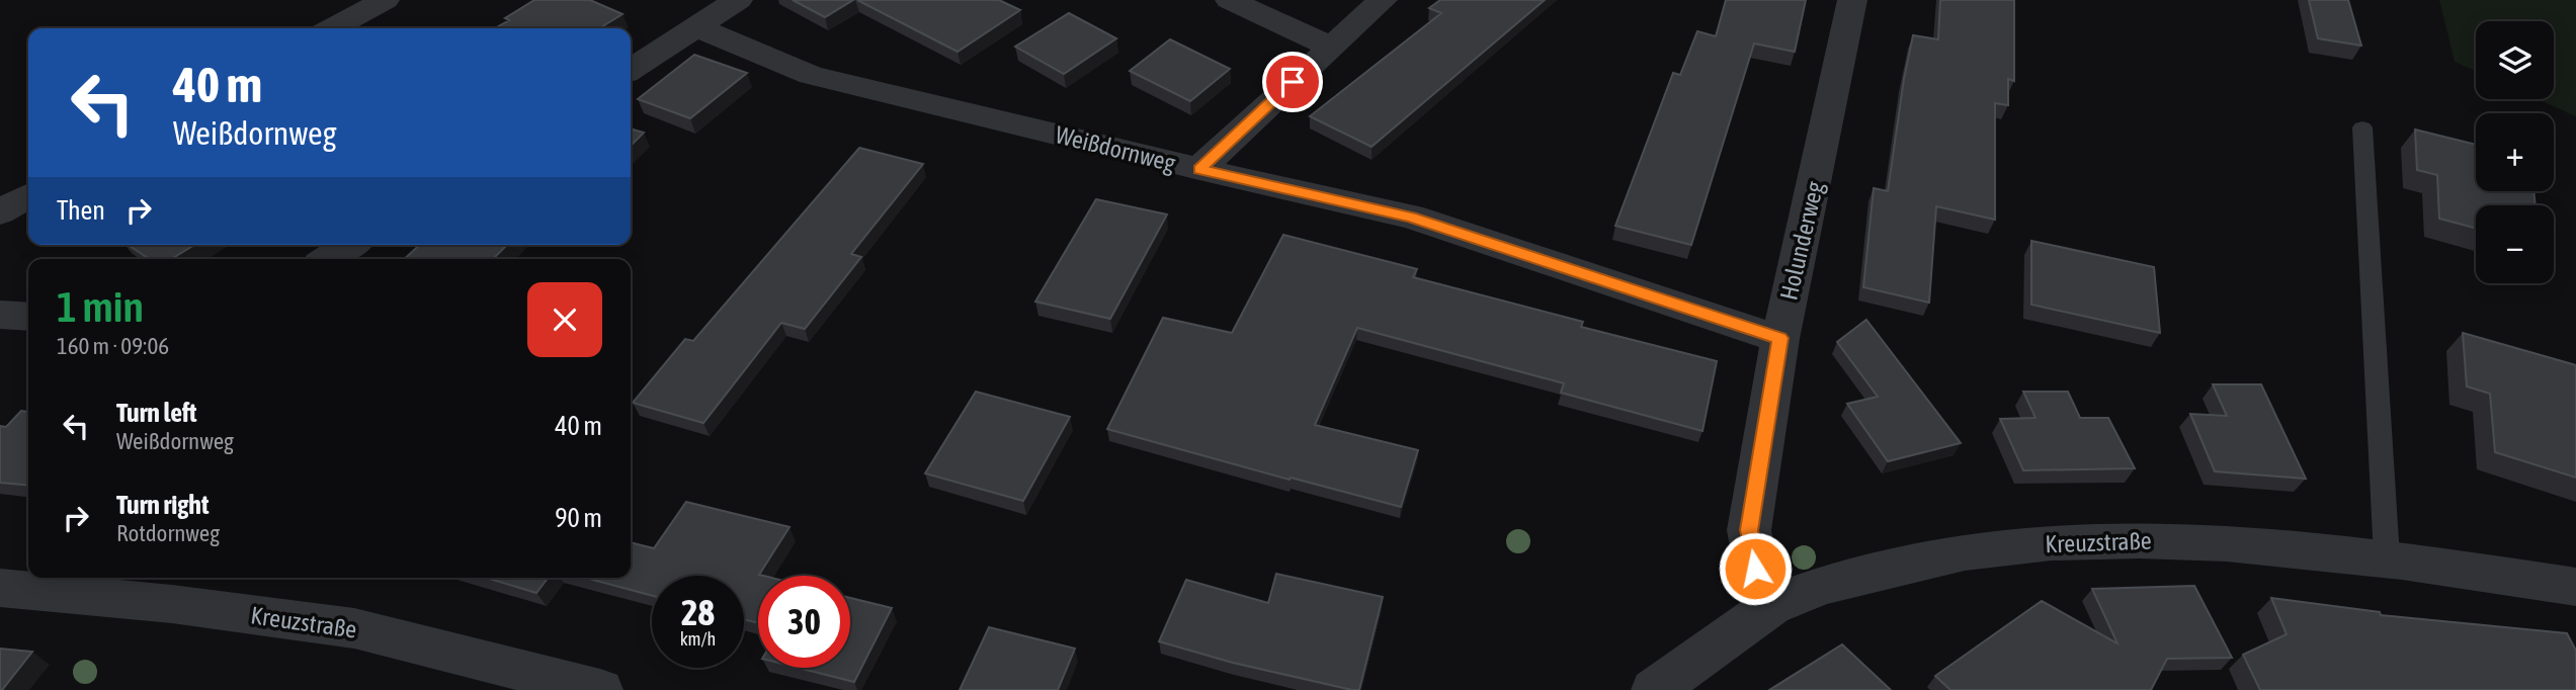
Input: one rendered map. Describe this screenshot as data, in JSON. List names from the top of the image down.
{
  "streets": {
    "street": ["Weißdornweg", "Holunderweg", "Kreuzstraße"]
  },
  "crossings": [
    ["Weißdornweg", "Holunderweg"],
    ["Holunderweg", "Kreuzstraße"]
  ],
  "page": {
    "map_buttons": ["+", "−"],
    "turn": ["40 m", "Weißdornweg"],
    "then": "Then",
    "heading": ["1 min", "160 m · 09:06"],
    "list": [
      {
        "name": "Turn left",
        "note": "Weißdornweg",
        "value": "40 m"
      },
      {
        "name": "Turn right",
        "note": "Rotdornweg",
        "value": "90 m"
      }
    ],
    "speed": "28 km/h",
    "limit": "30"
  }
}
